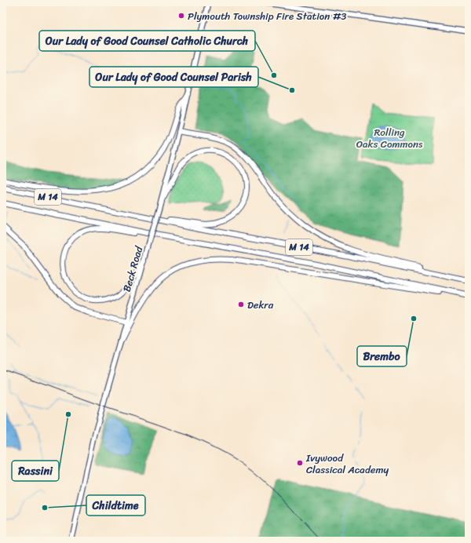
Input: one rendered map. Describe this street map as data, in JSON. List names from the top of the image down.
{
  "streets": {
    "highway": ["M 14"],
    "main road": ["Beck Road"]
  },
  "parks": ["Rolling Oaks Commons"],
  "places": [
    "Plymouth Township Fire Station #3",
    "Our Lady of Good Counsel Catholic Church",
    "Our Lady of Good Counsel Parish",
    "Dekra",
    "Brembo",
    "Rassini",
    "Ivywood Classical Academy",
    "Childtime"
  ]
}
